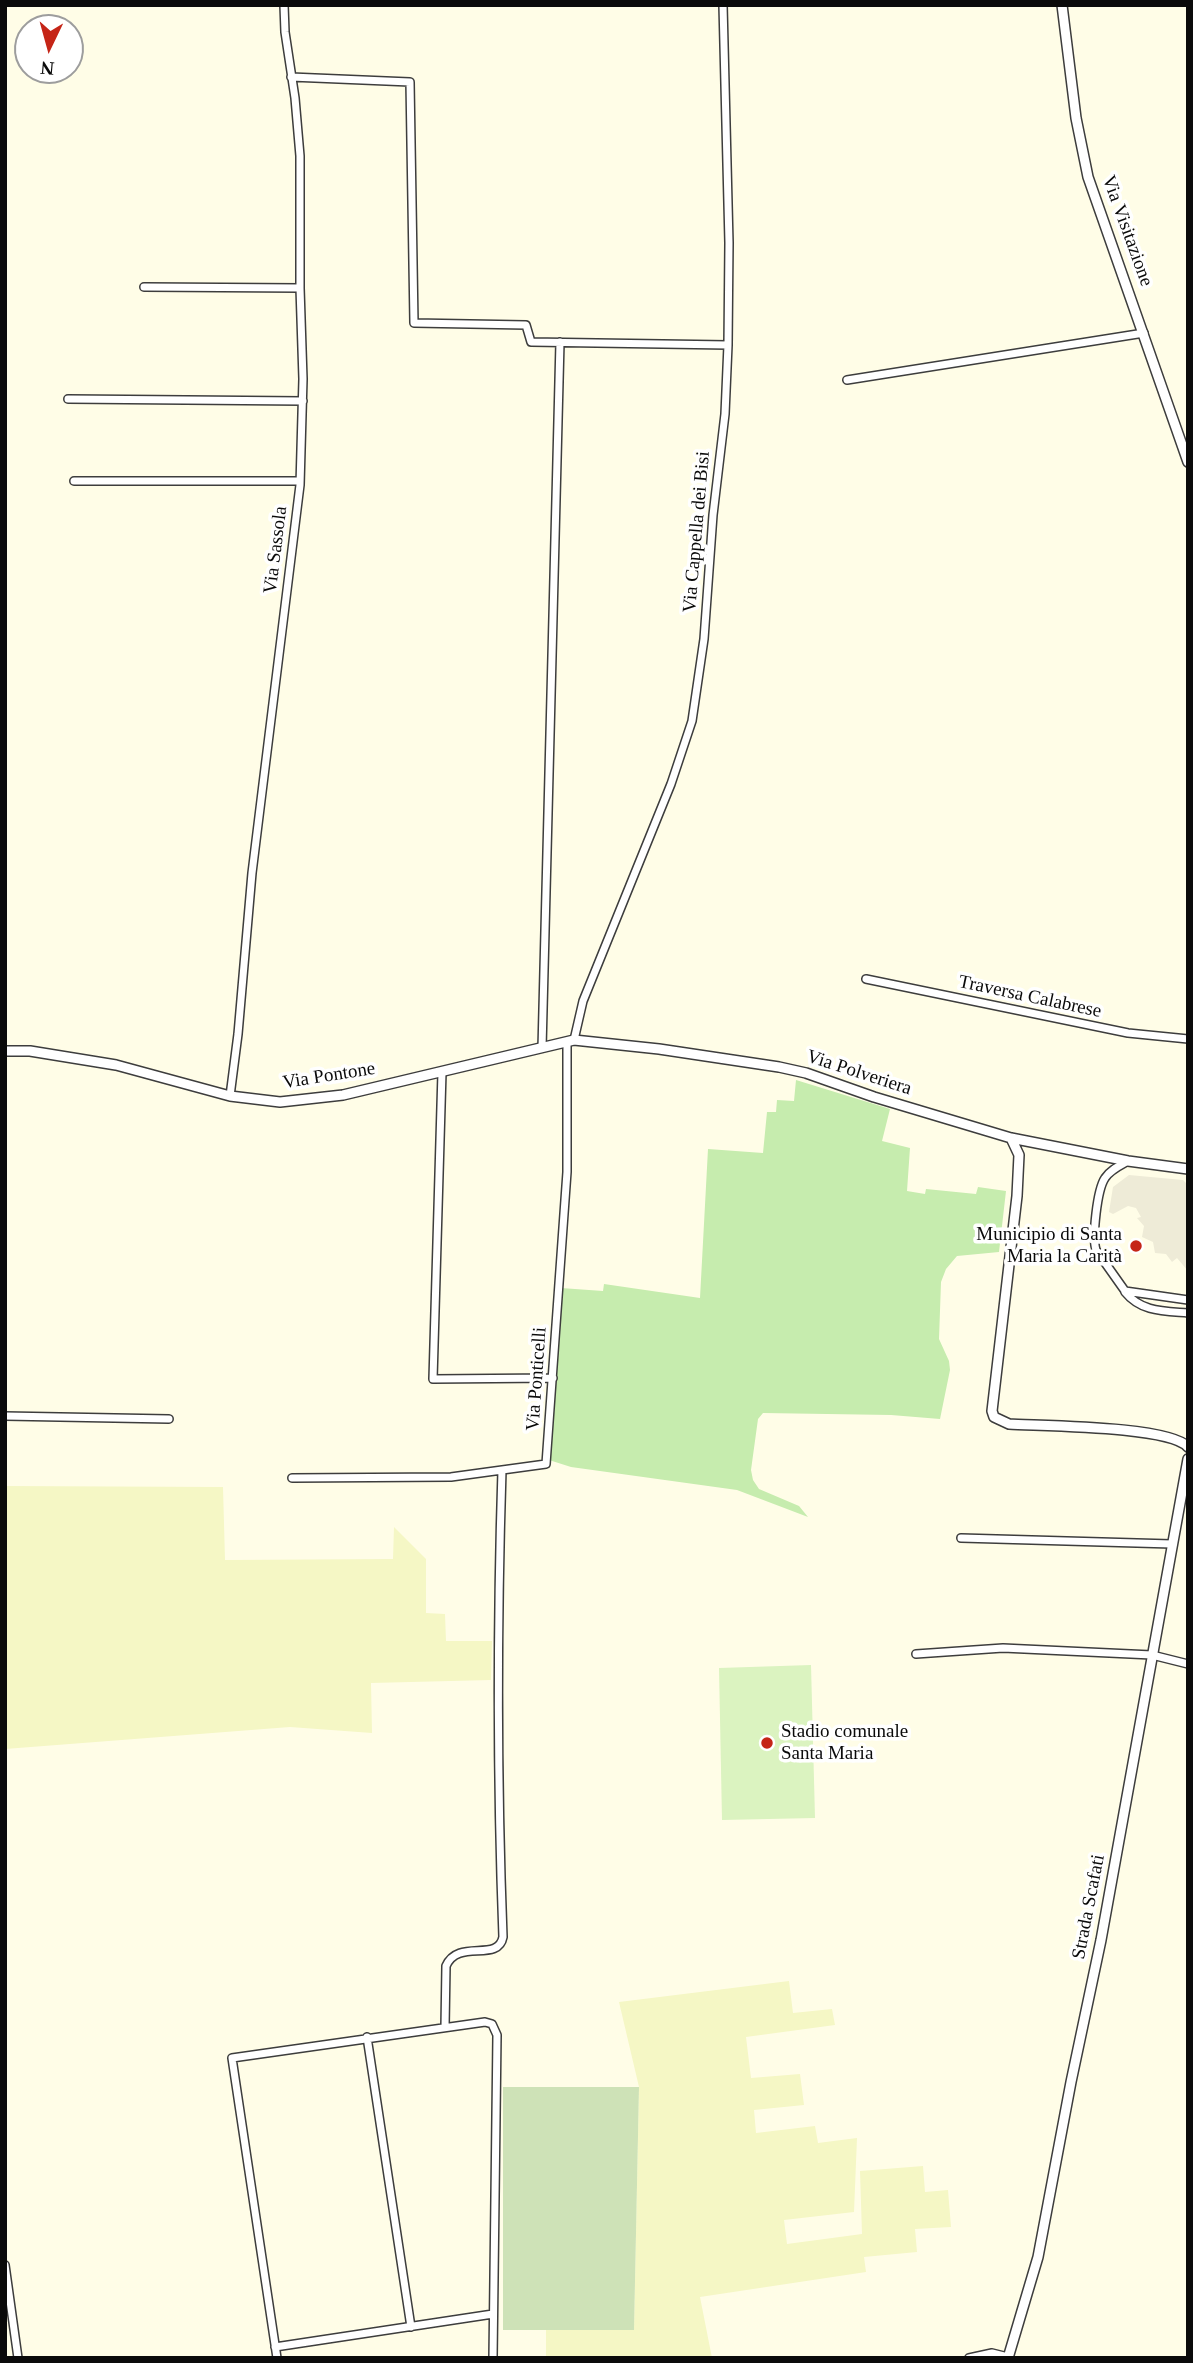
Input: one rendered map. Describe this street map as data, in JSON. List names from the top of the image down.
{
  "streets": {
    "street": [
      "Via Visitazione",
      "Via Cappella dei Bisi",
      "Via Sassola",
      "Traversa Calabrese",
      "Via Polveriera",
      "Via Pontone",
      "Via Ponticelli",
      "Strada Scafati"
    ]
  },
  "crossings": [
    ["Via Cappella dei Bisi", "Via Polveriera"],
    ["Via Cappella dei Bisi", "Via Pontone"],
    ["Via Cappella dei Bisi", "Via Ponticelli"],
    ["Via Sassola", "Via Pontone"],
    ["Via Polveriera", "Via Pontone"],
    ["Via Polveriera", "Via Ponticelli"],
    ["Via Pontone", "Via Ponticelli"]
  ],
  "places": ["Municipio di Santa Maria la Carità", "Stadio comunale Santa Maria"],
  "north": "bottom"
}
